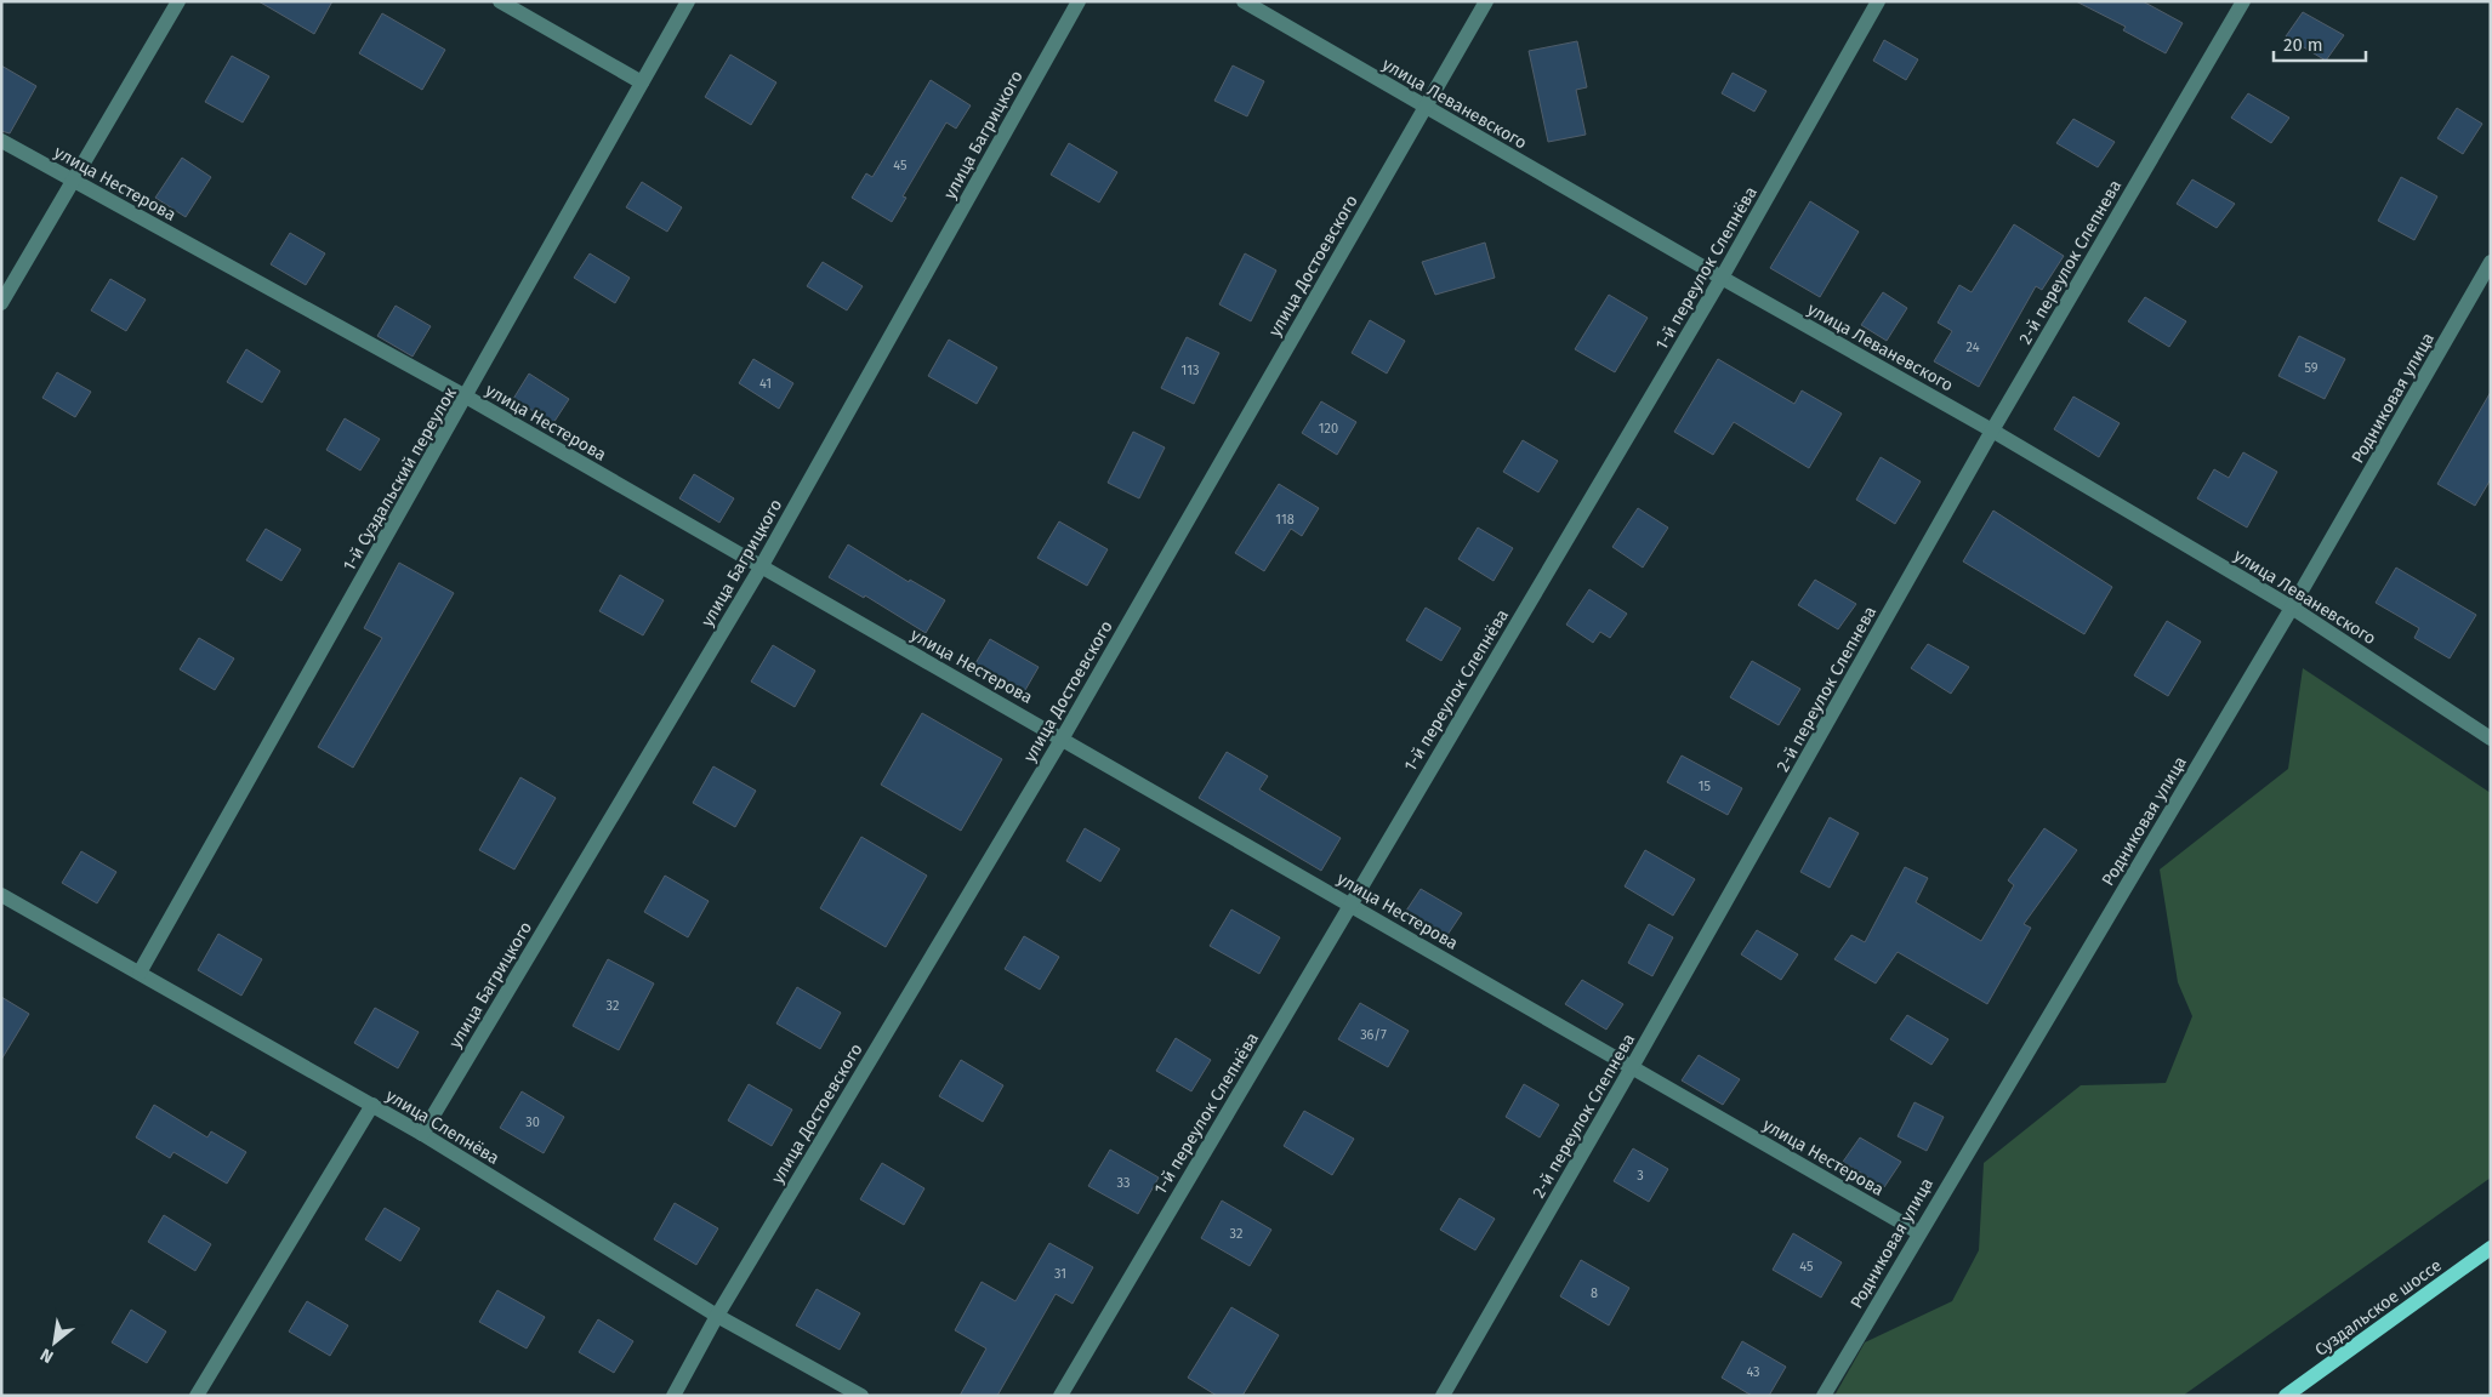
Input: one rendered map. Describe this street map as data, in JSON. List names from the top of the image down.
{
  "streets": {
    "main road": ["Суздальское шоссе"],
    "street": [
      "улица Леваневского",
      "улица Багрицкого",
      "улица Нестерова",
      "2-й переулок Слепнева",
      "улица Достоевского",
      "1-й переулок Слепнёва",
      "Родниковая улица",
      "1-й Суздальский переулок",
      "улица Слепнёва"
    ]
  },
  "crossings": [
    ["улица Леваневского", "2-й переулок Слепнева"],
    ["улица Леваневского", "улица Достоевского"],
    ["улица Леваневского", "1-й переулок Слепнёва"],
    ["улица Леваневского", "Родниковая улица"],
    ["улица Багрицкого", "улица Нестерова"],
    ["улица Багрицкого", "улица Слепнёва"],
    ["улица Нестерова", "2-й переулок Слепнева"],
    ["улица Нестерова", "улица Достоевского"],
    ["улица Нестерова", "1-й переулок Слепнёва"],
    ["улица Нестерова", "Родниковая улица"],
    ["улица Нестерова", "1-й Суздальский переулок"],
    ["улица Достоевского", "улица Слепнёва"],
    ["1-й Суздальский переулок", "улица Слепнёва"]
  ],
  "house_numbers": [
    "45",
    "24",
    "59",
    "113",
    "41",
    "120",
    "118",
    "15",
    "32",
    "36/7",
    "30",
    "3",
    "33",
    "32",
    "45",
    "31",
    "8",
    "43"
  ],
  "scale_bar": "20 m",
  "north": "bottom left"
}
